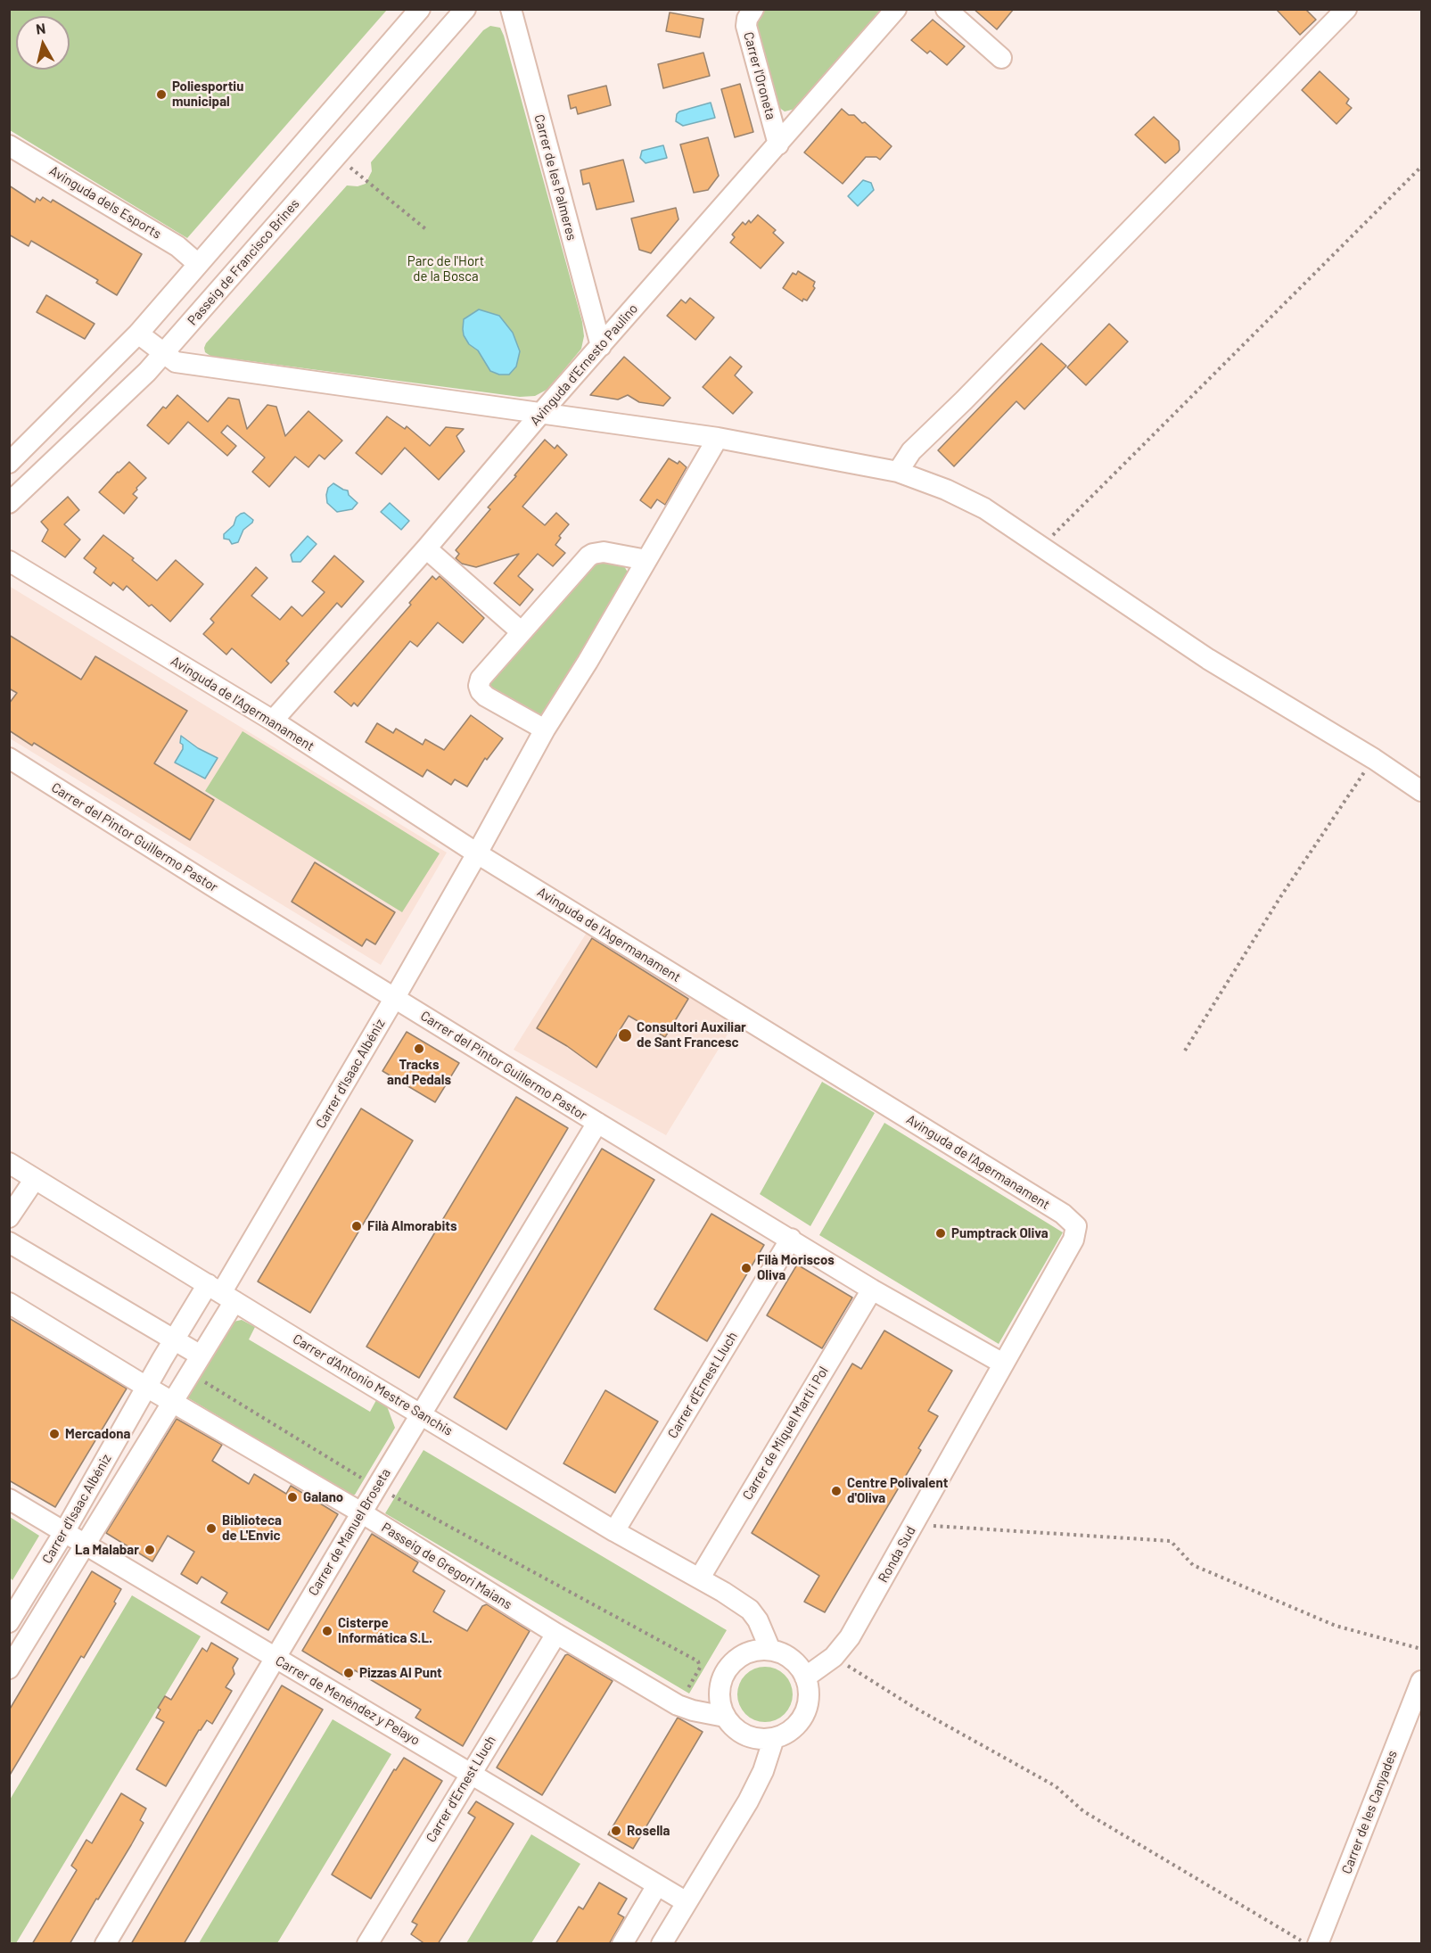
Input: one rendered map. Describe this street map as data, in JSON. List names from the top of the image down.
{
  "streets": {
    "street": [
      "Carrer l'Oroneta",
      "Carrer de les Palmeres",
      "Avinguda dels Esports",
      "Passeig de Francisco Brines",
      "Avinguda d'Ernesto Paulino",
      "Avinguda de l'Agermanament",
      "Carrer del Pintor Guillermo Pastor",
      "Carrer d'Isaac Albéniz",
      "Carrer d'Antonio Mestre Sanchis",
      "Carrer d'Ernest Lluch",
      "Carrer de Miquel Martí i Pol",
      "Carrer de Manuel Broseta",
      "Ronda Sud",
      "Passeig de Gregori Maians",
      "Carrer de Menéndez y Pelayo",
      "Carrer de les Canyades"
    ]
  },
  "crossings": [
    ["Carrer l'Oroneta", "Avinguda d'Ernesto Paulino"],
    ["Carrer de les Palmeres", "Avinguda d'Ernesto Paulino"],
    ["Avinguda d'Ernesto Paulino", "Avinguda de l'Agermanament"],
    ["Avinguda de l'Agermanament", "Carrer del Pintor Guillermo Pastor"],
    ["Avinguda de l'Agermanament", "Carrer d'Isaac Albéniz"],
    ["Avinguda de l'Agermanament", "Ronda Sud"],
    ["Carrer del Pintor Guillermo Pastor", "Carrer d'Isaac Albéniz"],
    ["Carrer del Pintor Guillermo Pastor", "Carrer d'Ernest Lluch"],
    ["Carrer del Pintor Guillermo Pastor", "Carrer de Miquel Martí i Pol"],
    ["Carrer del Pintor Guillermo Pastor", "Carrer de Manuel Broseta"],
    ["Carrer del Pintor Guillermo Pastor", "Ronda Sud"],
    ["Carrer d'Isaac Albéniz", "Carrer d'Antonio Mestre Sanchis"],
    ["Carrer d'Isaac Albéniz", "Passeig de Gregori Maians"],
    ["Carrer d'Isaac Albéniz", "Carrer de Menéndez y Pelayo"],
    ["Carrer d'Antonio Mestre Sanchis", "Carrer d'Ernest Lluch"],
    ["Carrer d'Antonio Mestre Sanchis", "Carrer de Miquel Martí i Pol"],
    ["Carrer d'Antonio Mestre Sanchis", "Carrer de Manuel Broseta"],
    ["Carrer d'Antonio Mestre Sanchis", "Ronda Sud"],
    ["Carrer d'Antonio Mestre Sanchis", "Passeig de Gregori Maians"],
    ["Carrer d'Ernest Lluch", "Passeig de Gregori Maians"],
    ["Carrer d'Ernest Lluch", "Carrer de Menéndez y Pelayo"],
    ["Carrer de Manuel Broseta", "Passeig de Gregori Maians"],
    ["Carrer de Manuel Broseta", "Carrer de Menéndez y Pelayo"],
    ["Ronda Sud", "Passeig de Gregori Maians"]
  ],
  "parks": ["Parc de l'Hort de la Bosca"],
  "places": [
    "Poliesportiu municipal",
    "Consultori Auxiliar de Sant Francesc",
    "Tracks and Pedals",
    "Filà Almorabits",
    "Pumptrack Oliva",
    "Filà Moriscos Oliva",
    "Mercadona",
    "Centre Polivalent d'Oliva",
    "Galano",
    "Biblioteca de L'Envic",
    "La Malabar",
    "Cisterpe Informática S.L.",
    "Pizzas Al Punt",
    "Rosella"
  ],
  "north": "top"
}
